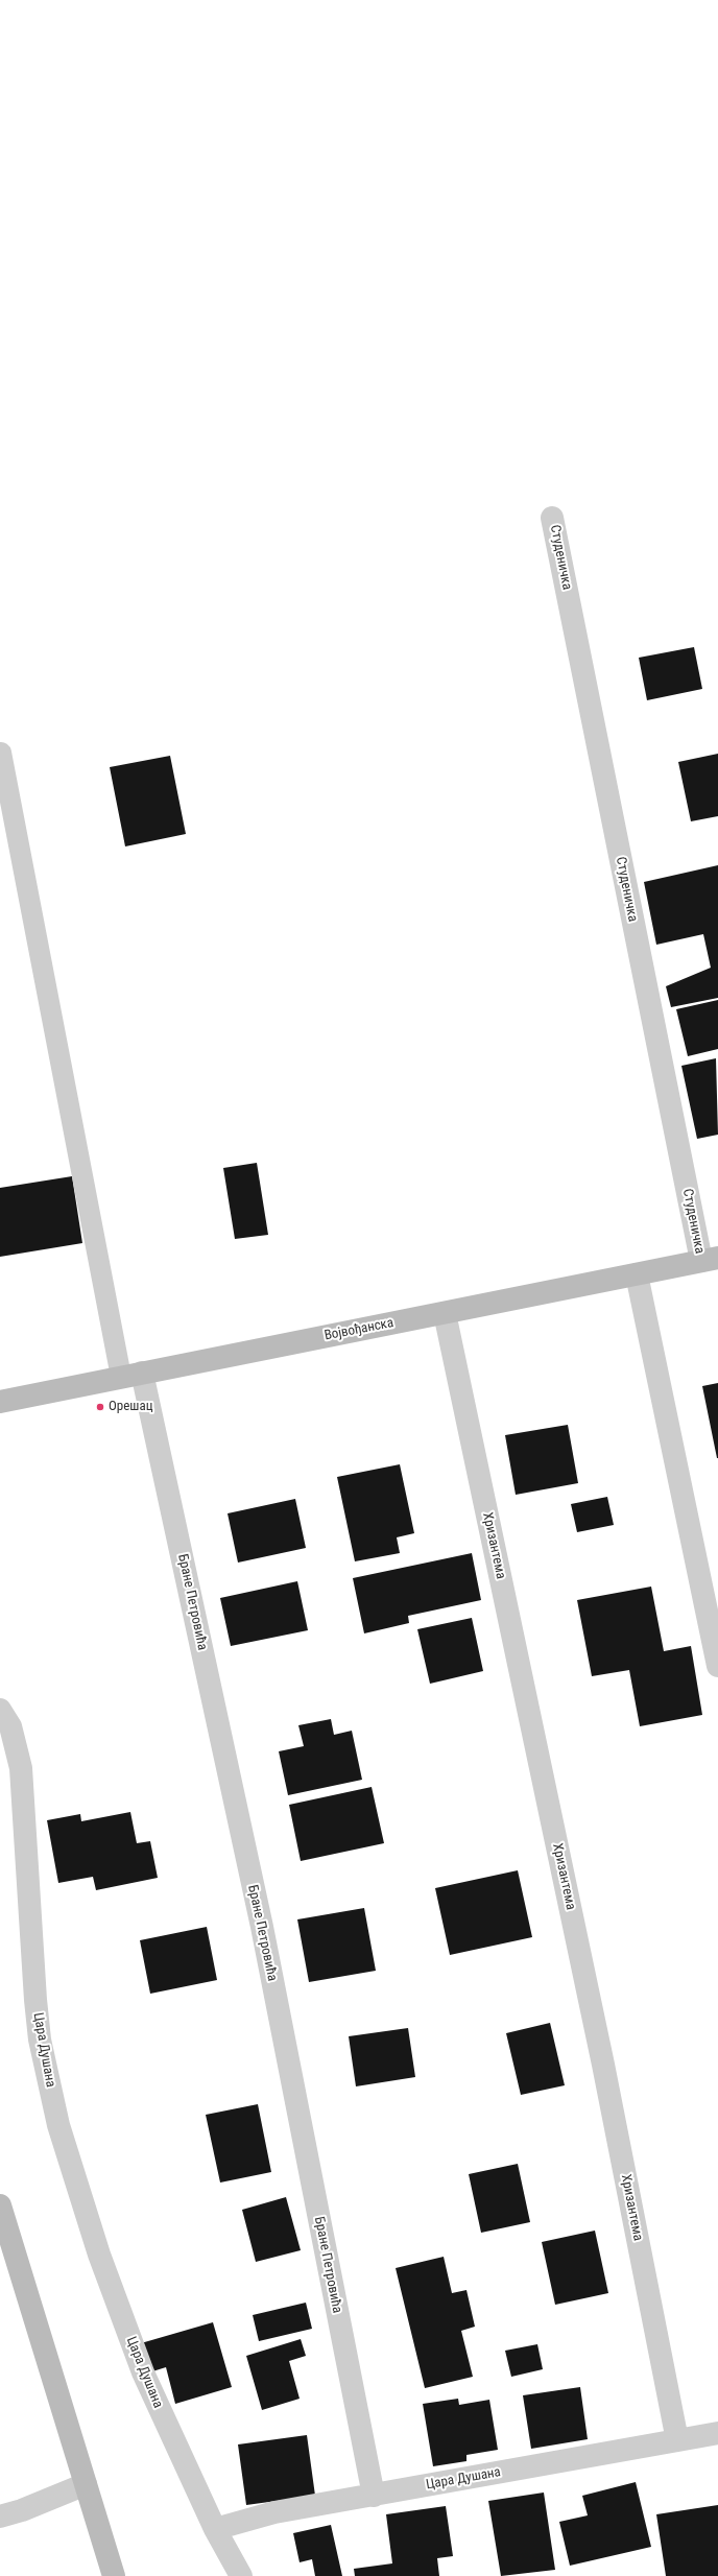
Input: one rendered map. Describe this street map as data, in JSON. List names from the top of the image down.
{
  "streets": {
    "main road": ["Војвођанска"],
    "street": [
      "Студеничка",
      "Хризантема",
      "Бране Петровића",
      "Цара Душана"
    ]
  },
  "crossings": [
    ["Студеничка", "Војвођанска"],
    ["Војвођанска", "Хризантема"],
    ["Војвођанска", "Бране Петровића"],
    ["Хризантема", "Цара Душана"],
    ["Бране Петровића", "Цара Душана"]
  ],
  "places": ["Орешац"]
}
